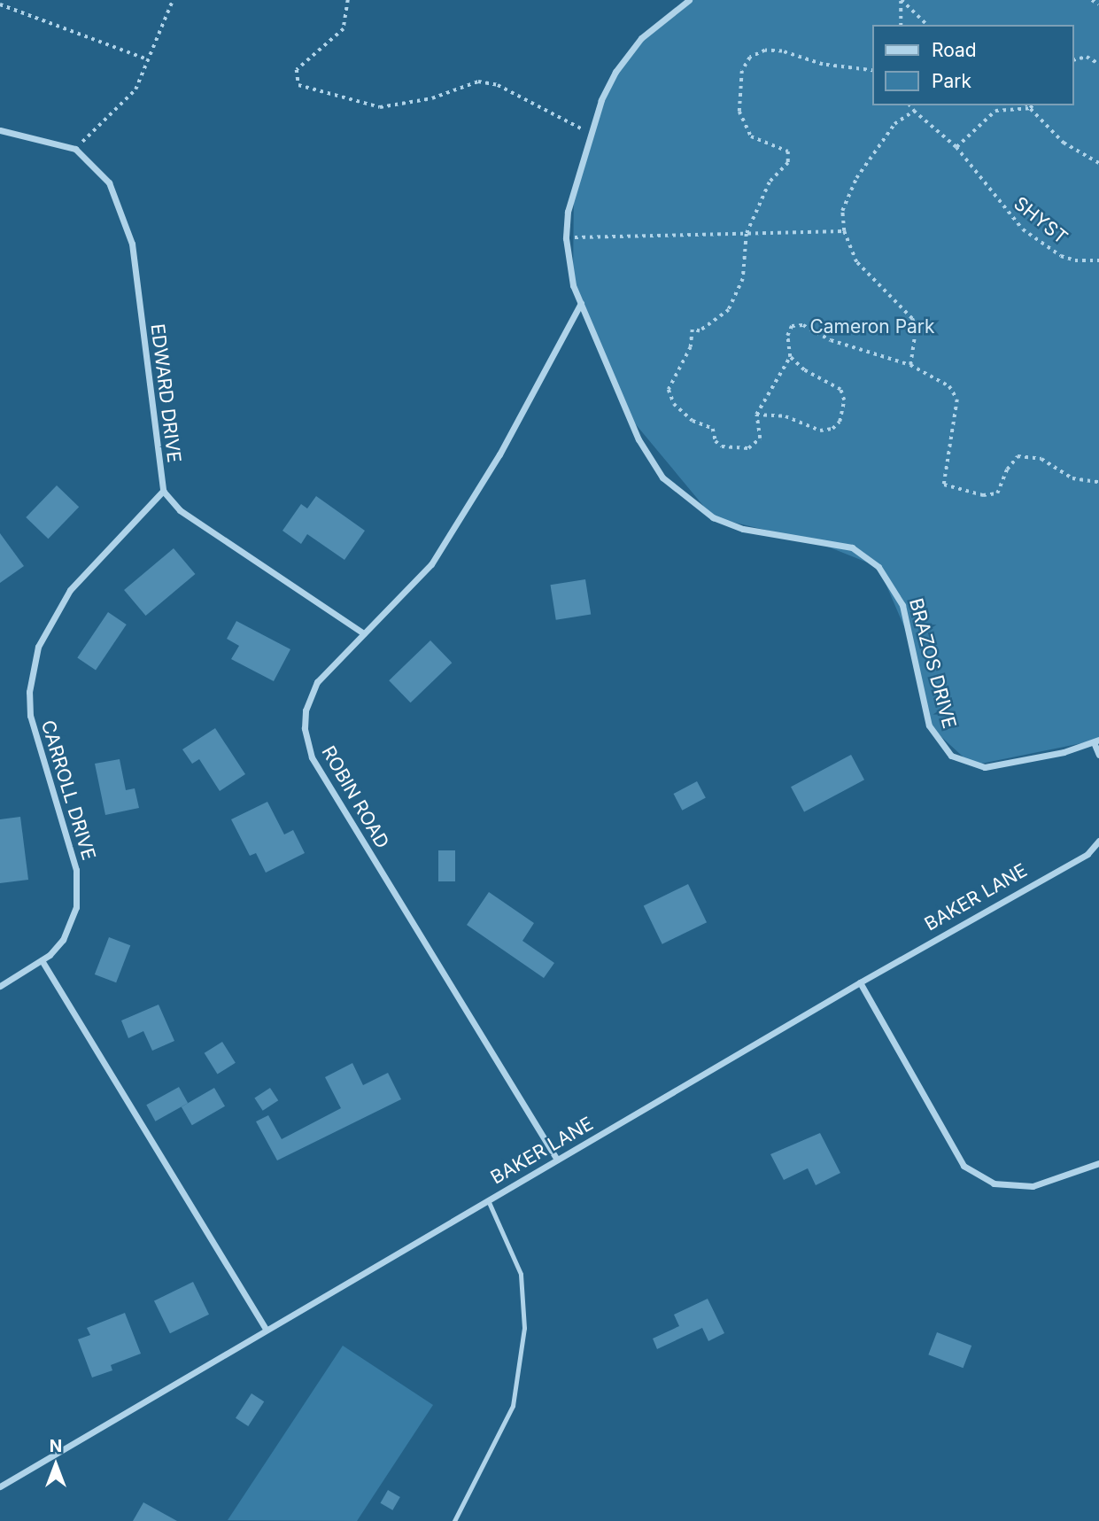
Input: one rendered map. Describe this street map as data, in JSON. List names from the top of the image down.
{
  "streets": {
    "street": [
      "EDWARD DRIVE",
      "BRAZOS DRIVE",
      "CARROLL DRIVE",
      "ROBIN ROAD",
      "BAKER LANE"
    ],
    "path": ["SHYST"]
  },
  "crossings": [
    ["EDWARD DRIVE", "CARROLL DRIVE"],
    ["EDWARD DRIVE", "ROBIN ROAD"],
    ["BRAZOS DRIVE", "ROBIN ROAD"],
    ["ROBIN ROAD", "BAKER LANE"]
  ],
  "parks": ["Cameron Park"],
  "legend": ["Road", "Park"],
  "north": "top"
}
